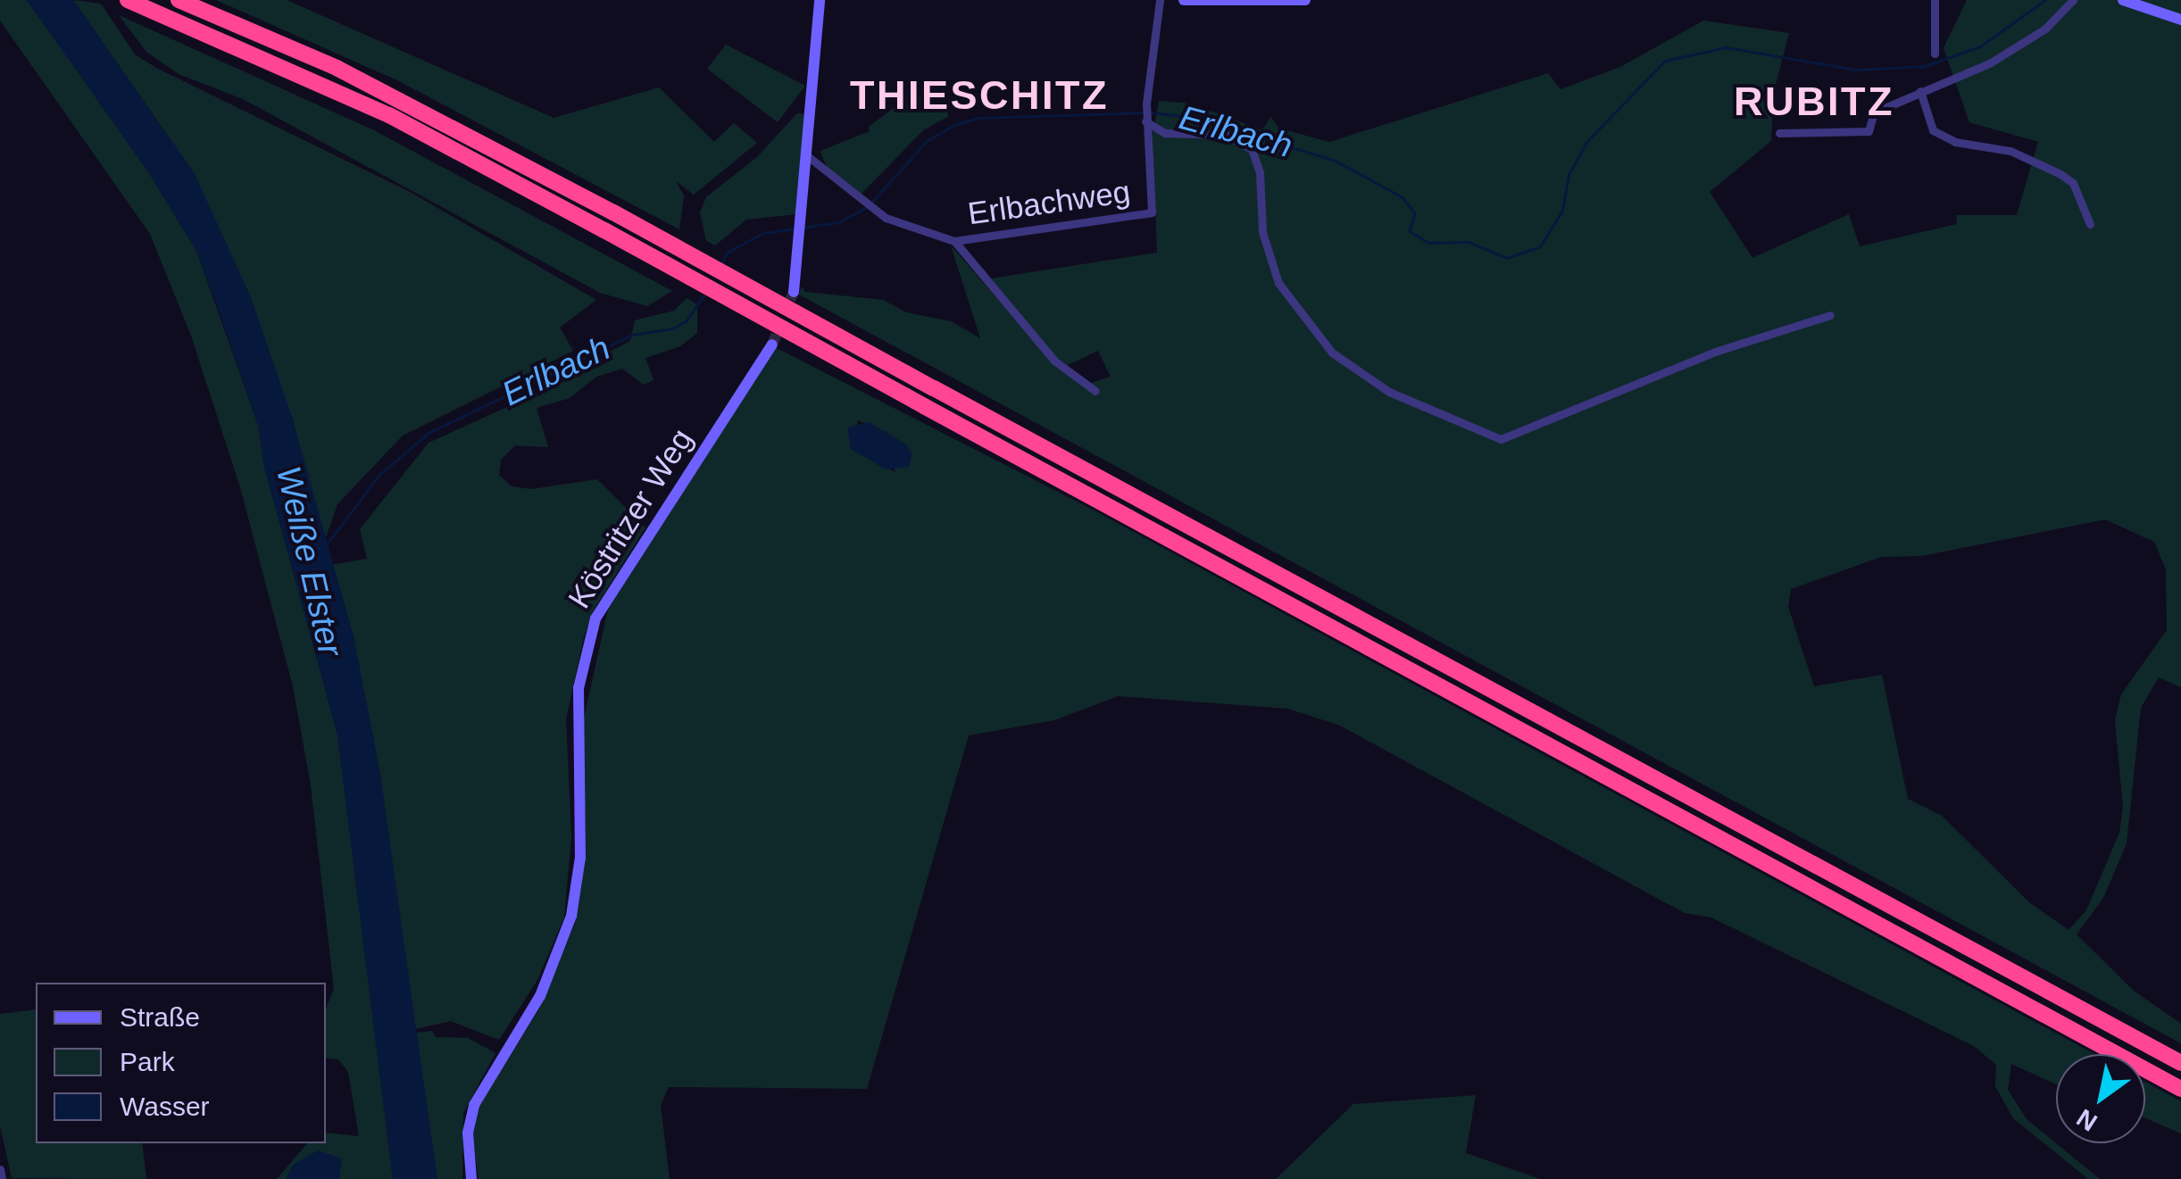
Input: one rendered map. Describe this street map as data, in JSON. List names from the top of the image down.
{
  "streets": {
    "main road": ["Köstritzer Weg"],
    "street": ["Erlbachweg"]
  },
  "districts": ["THIESCHITZ", "RUBITZ"],
  "water": ["Erlbach", "Weiße Elster"],
  "legend": ["Straße", "Park", "Wasser"],
  "north": "bottom left"
}
